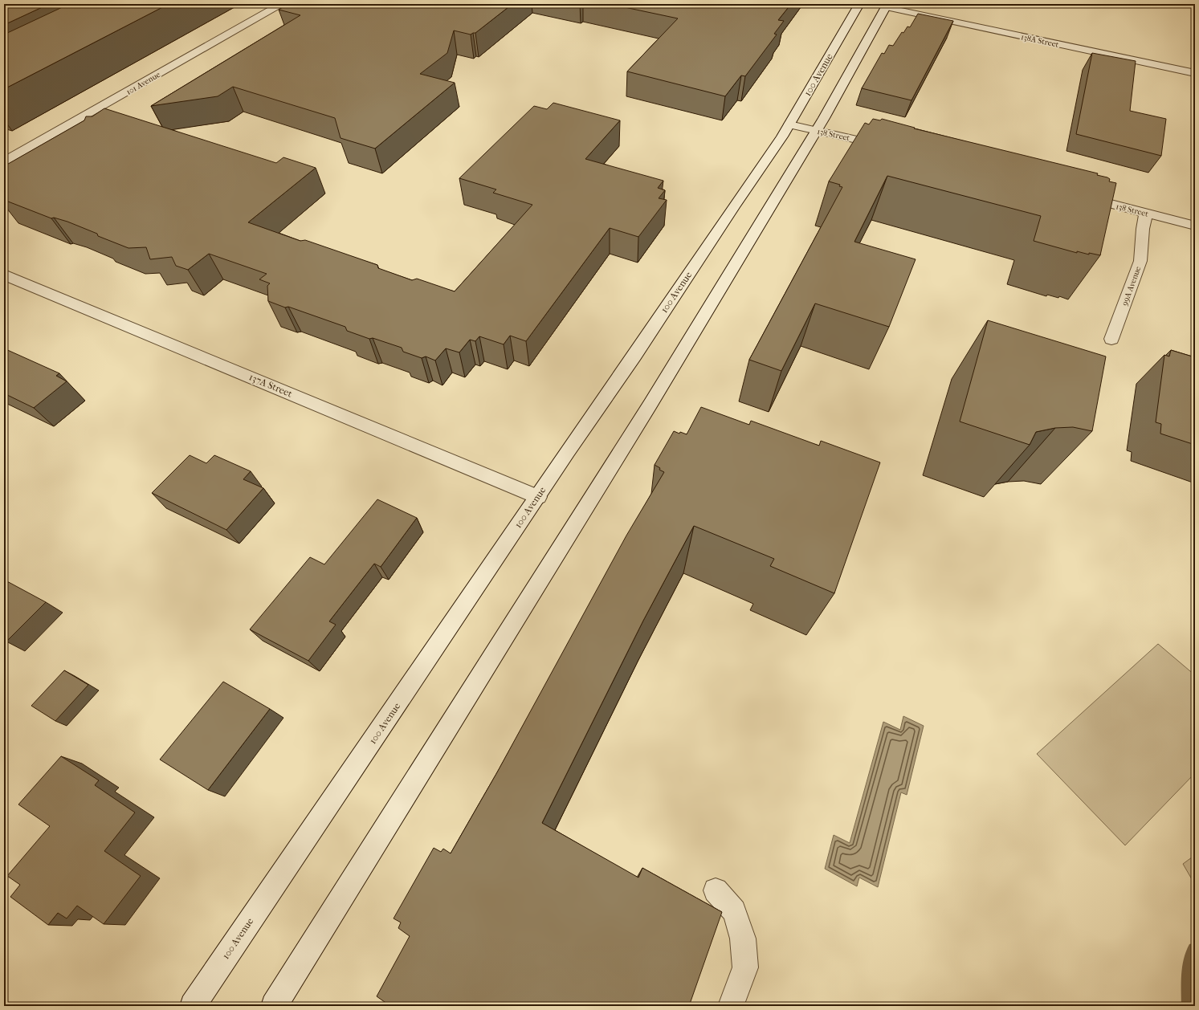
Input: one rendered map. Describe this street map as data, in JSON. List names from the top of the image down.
{
  "streets": {
    "main road": [
      "138A Street",
      "100 Avenue",
      "101 Avenue",
      "138 Street",
      "99A Avenue",
      "137A Street"
    ]
  },
  "crossings": [
    ["100 Avenue", "138 Street"],
    ["100 Avenue", "137A Street"],
    ["138 Street", "99A Avenue"]
  ]
}
